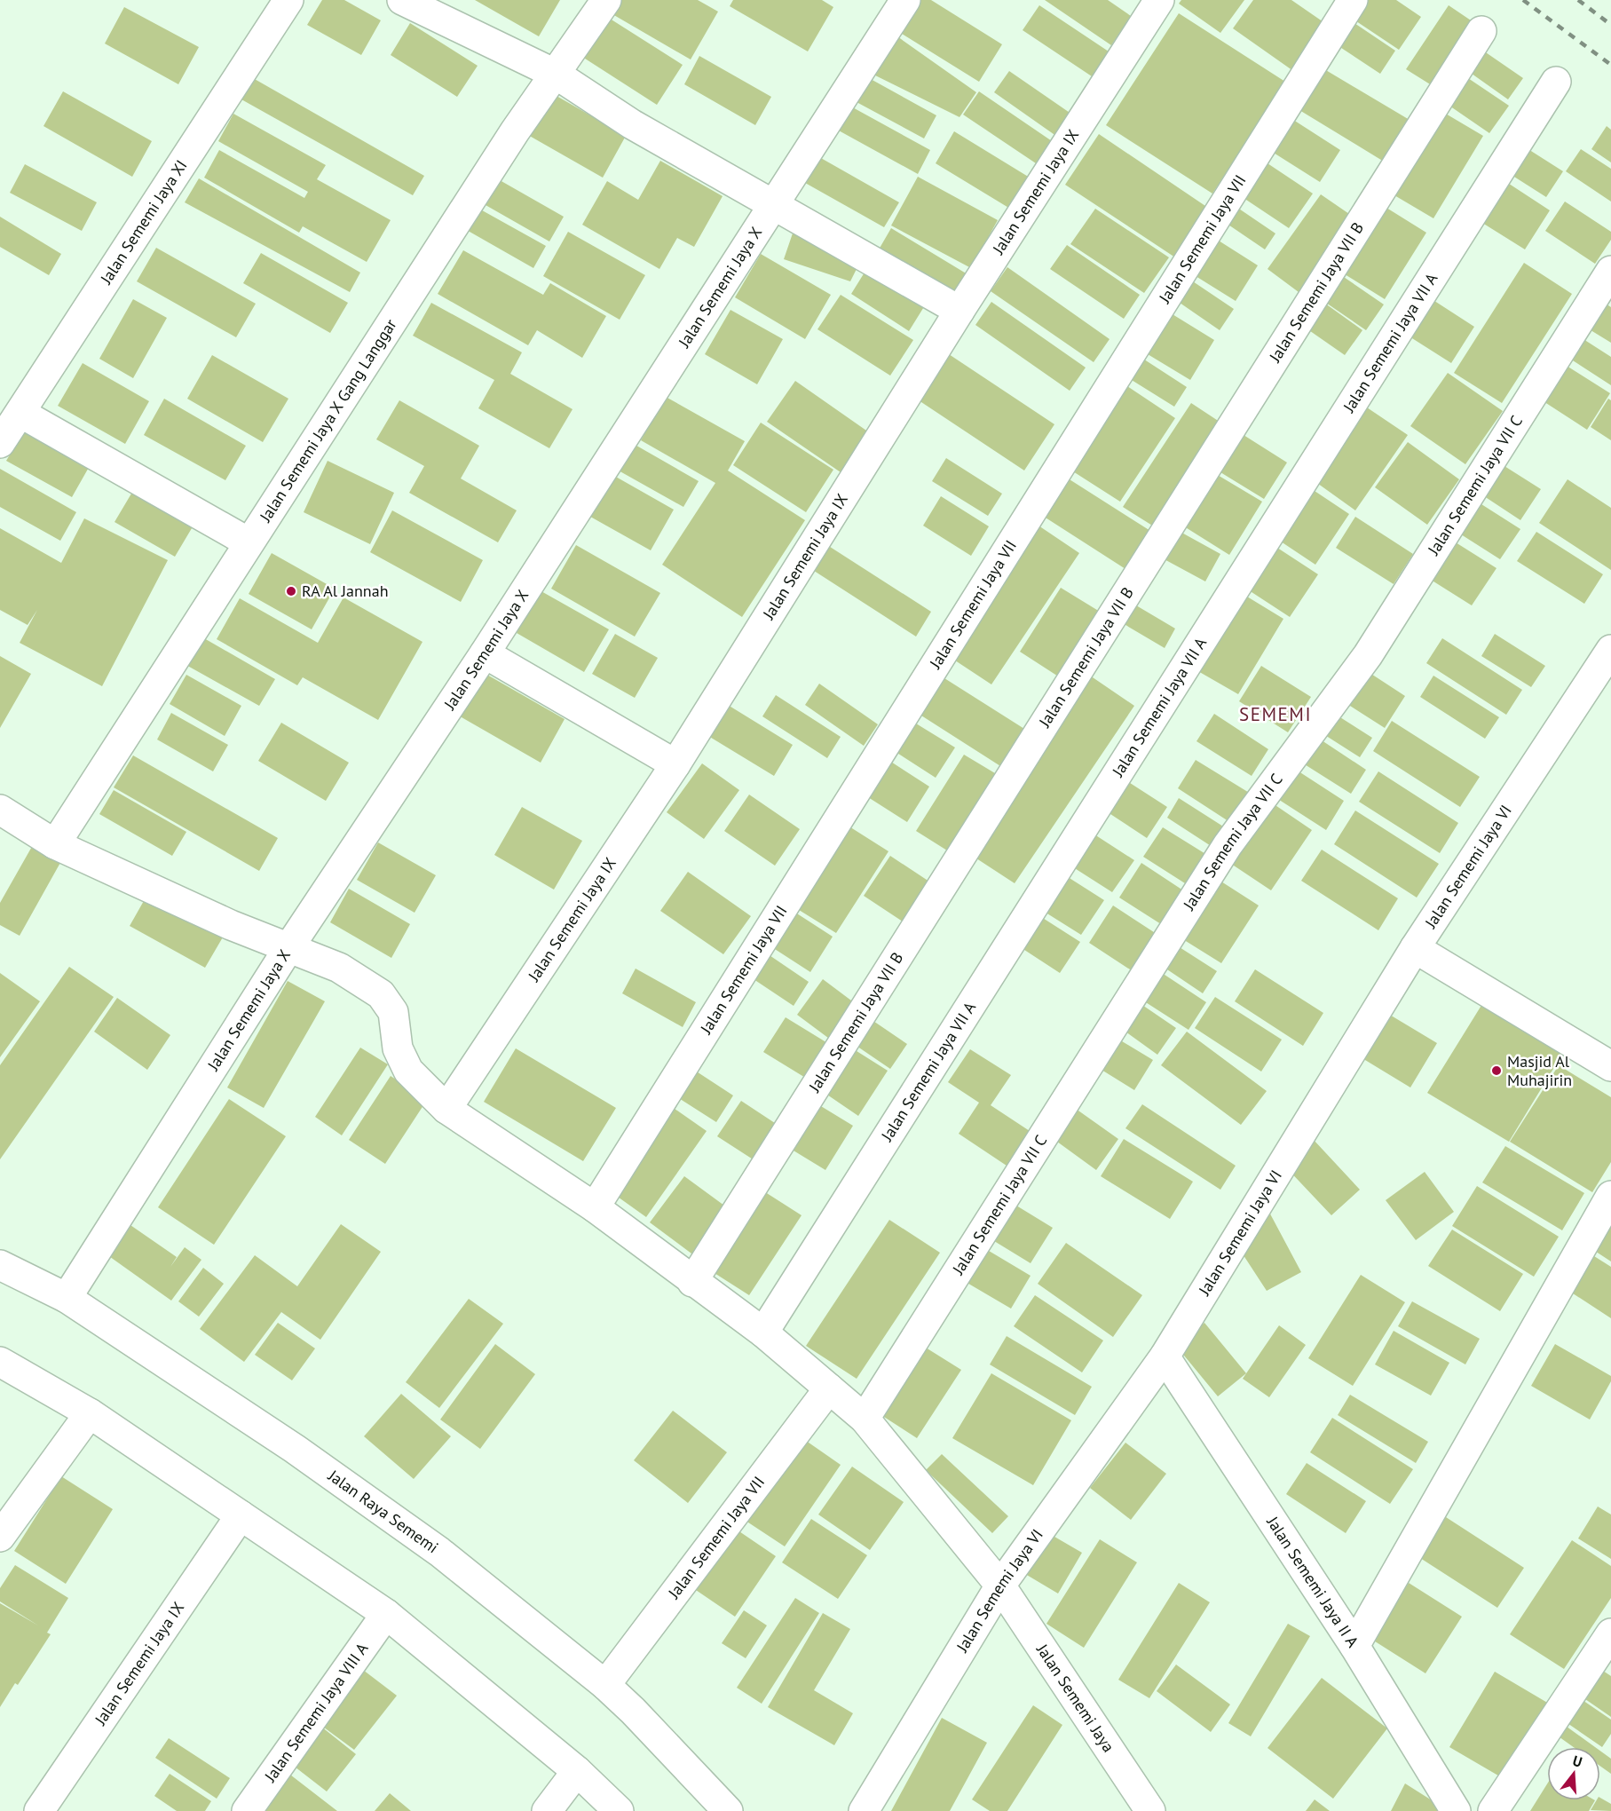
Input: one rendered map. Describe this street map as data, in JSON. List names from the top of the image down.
{
  "streets": {
    "street": [
      "Jalan Sememi Jaya IX",
      "Jalan Sememi Jaya XI",
      "Jalan Sememi Jaya VII",
      "Jalan Sememi Jaya X",
      "Jalan Sememi Jaya VII B",
      "Jalan Sememi Jaya VII A",
      "Jalan Sememi Jaya X Gang Langgar",
      "Jalan Sememi Jaya VII C",
      "Jalan Sememi Jaya VI",
      "Jalan Raya Sememi",
      "Jalan Sememi Jaya II A",
      "Jalan Sememi Jaya",
      "Jalan Sememi Jaya VIII A"
    ]
  },
  "crossings": [
    ["Jalan Sememi Jaya VII", "Jalan Raya Sememi"],
    ["Jalan Sememi Jaya X", "Jalan Raya Sememi"],
    ["Jalan Sememi Jaya VII C", "Jalan Sememi Jaya"],
    ["Jalan Sememi Jaya VI", "Jalan Sememi Jaya II A"],
    ["Jalan Sememi Jaya VI", "Jalan Sememi Jaya"]
  ],
  "districts": ["SEMEMI"],
  "places": ["RA Al Jannah", "Masjid Al Muhajirin"],
  "north": "top"
}
